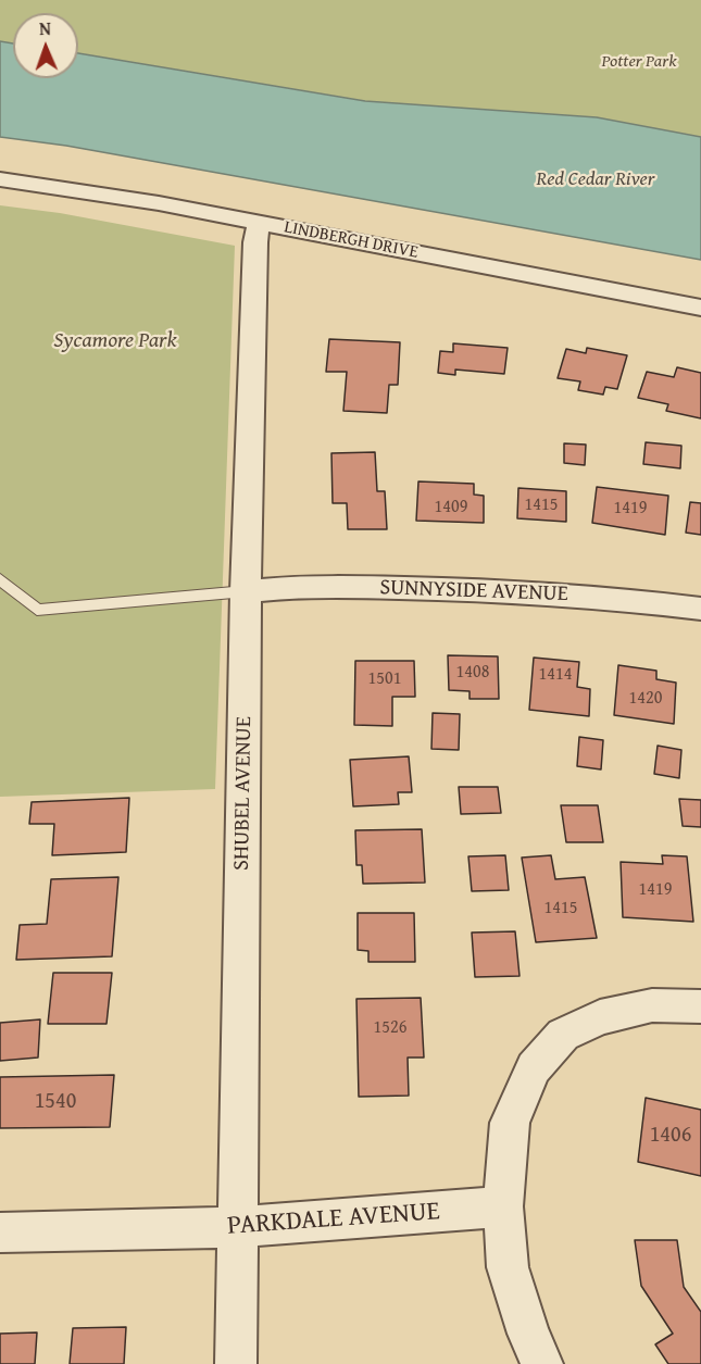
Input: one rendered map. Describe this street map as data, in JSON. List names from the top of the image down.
{
  "streets": {
    "street": [
      "LINDBERGH DRIVE",
      "SUNNYSIDE AVENUE",
      "SHUBEL AVENUE",
      "PARKDALE AVENUE"
    ]
  },
  "crossings": [
    ["LINDBERGH DRIVE", "SHUBEL AVENUE"],
    ["SUNNYSIDE AVENUE", "SHUBEL AVENUE"],
    ["SHUBEL AVENUE", "PARKDALE AVENUE"]
  ],
  "water": ["Red Cedar River"],
  "parks": ["Potter Park", "Sycamore Park"],
  "house_numbers": [
    "1415",
    "1409",
    "1419",
    "1408",
    "1414",
    "1501",
    "1420",
    "1419",
    "1415",
    "1526",
    "1540",
    "1406"
  ],
  "north": "top"
}
